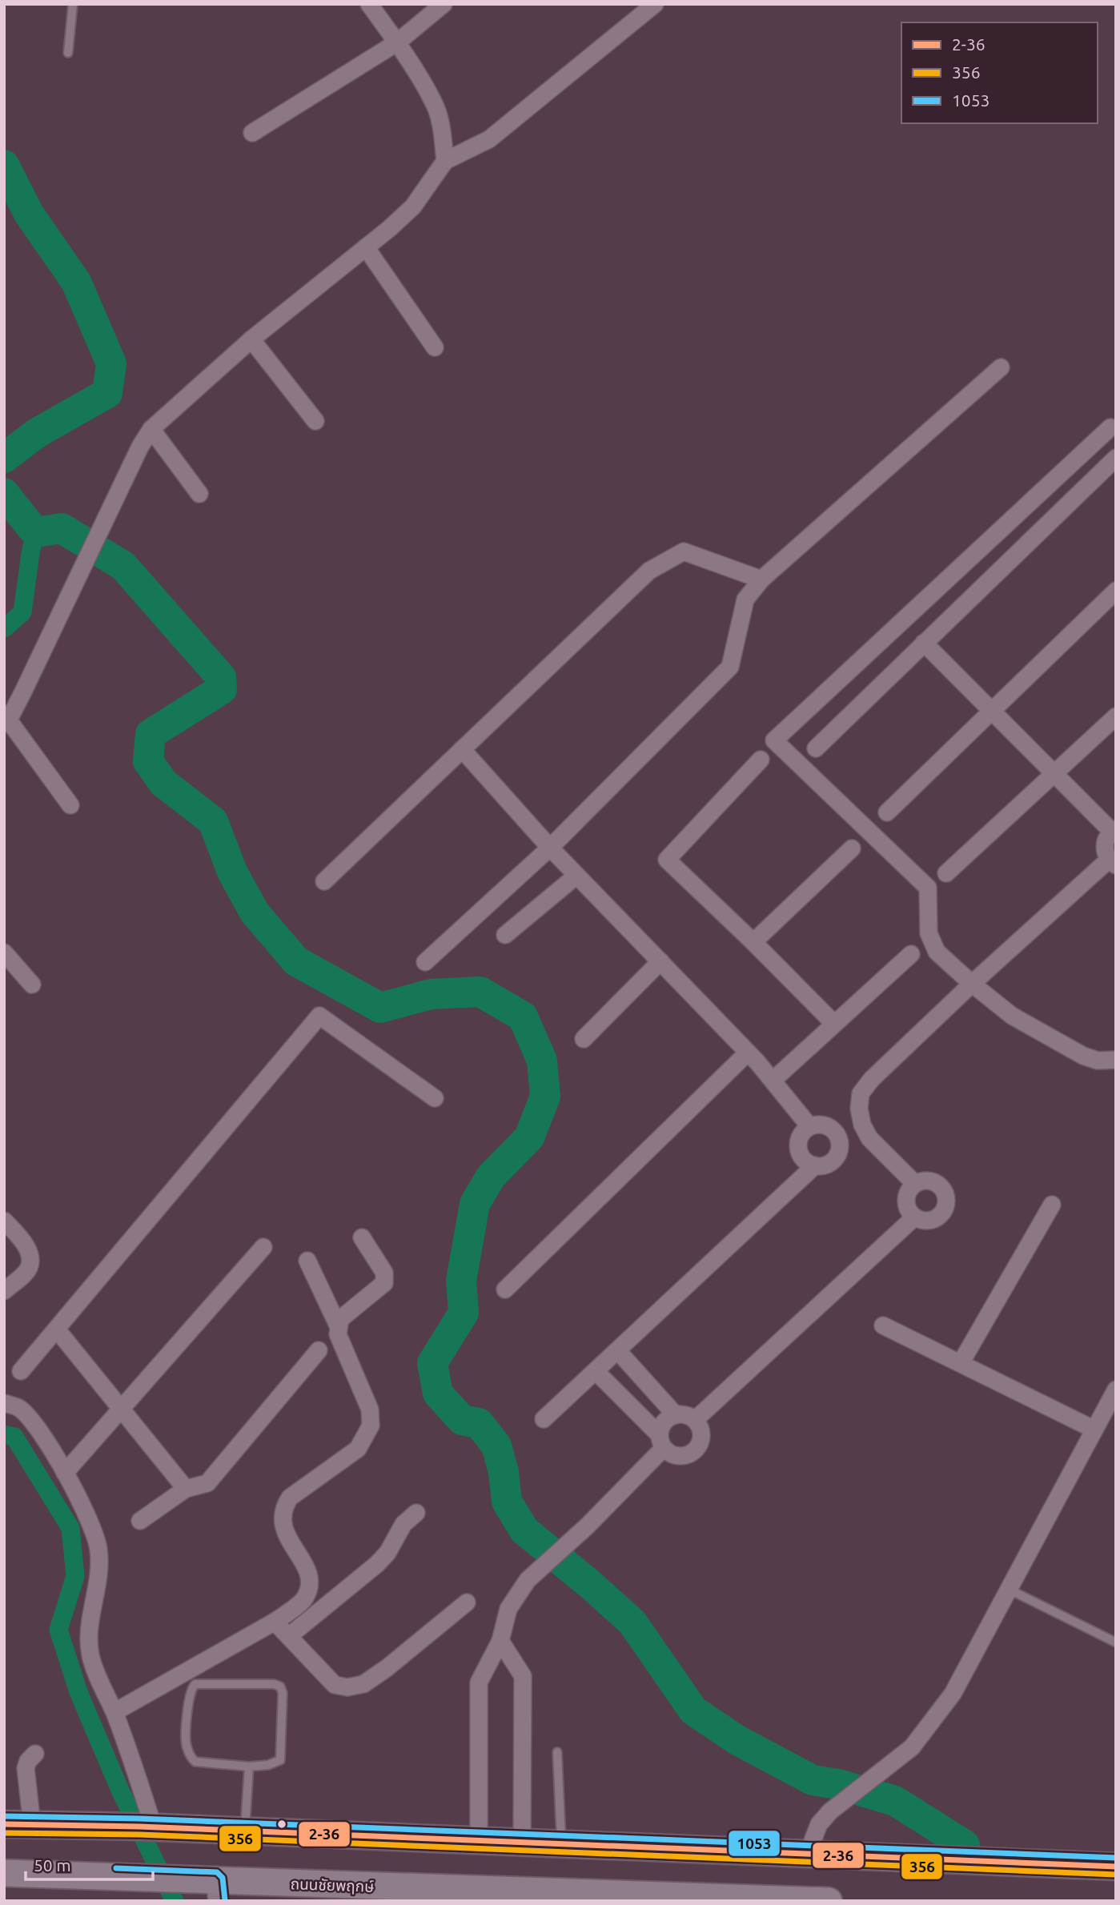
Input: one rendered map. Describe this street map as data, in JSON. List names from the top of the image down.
{
  "streets": {
    "main road": ["ถนนชัยพฤกษ์"]
  },
  "lines": ["transit line 1053", "transit line 2-36", "transit line 356"],
  "legend": ["2-36", "356", "1053"],
  "scale_bar": "50 m"
}
